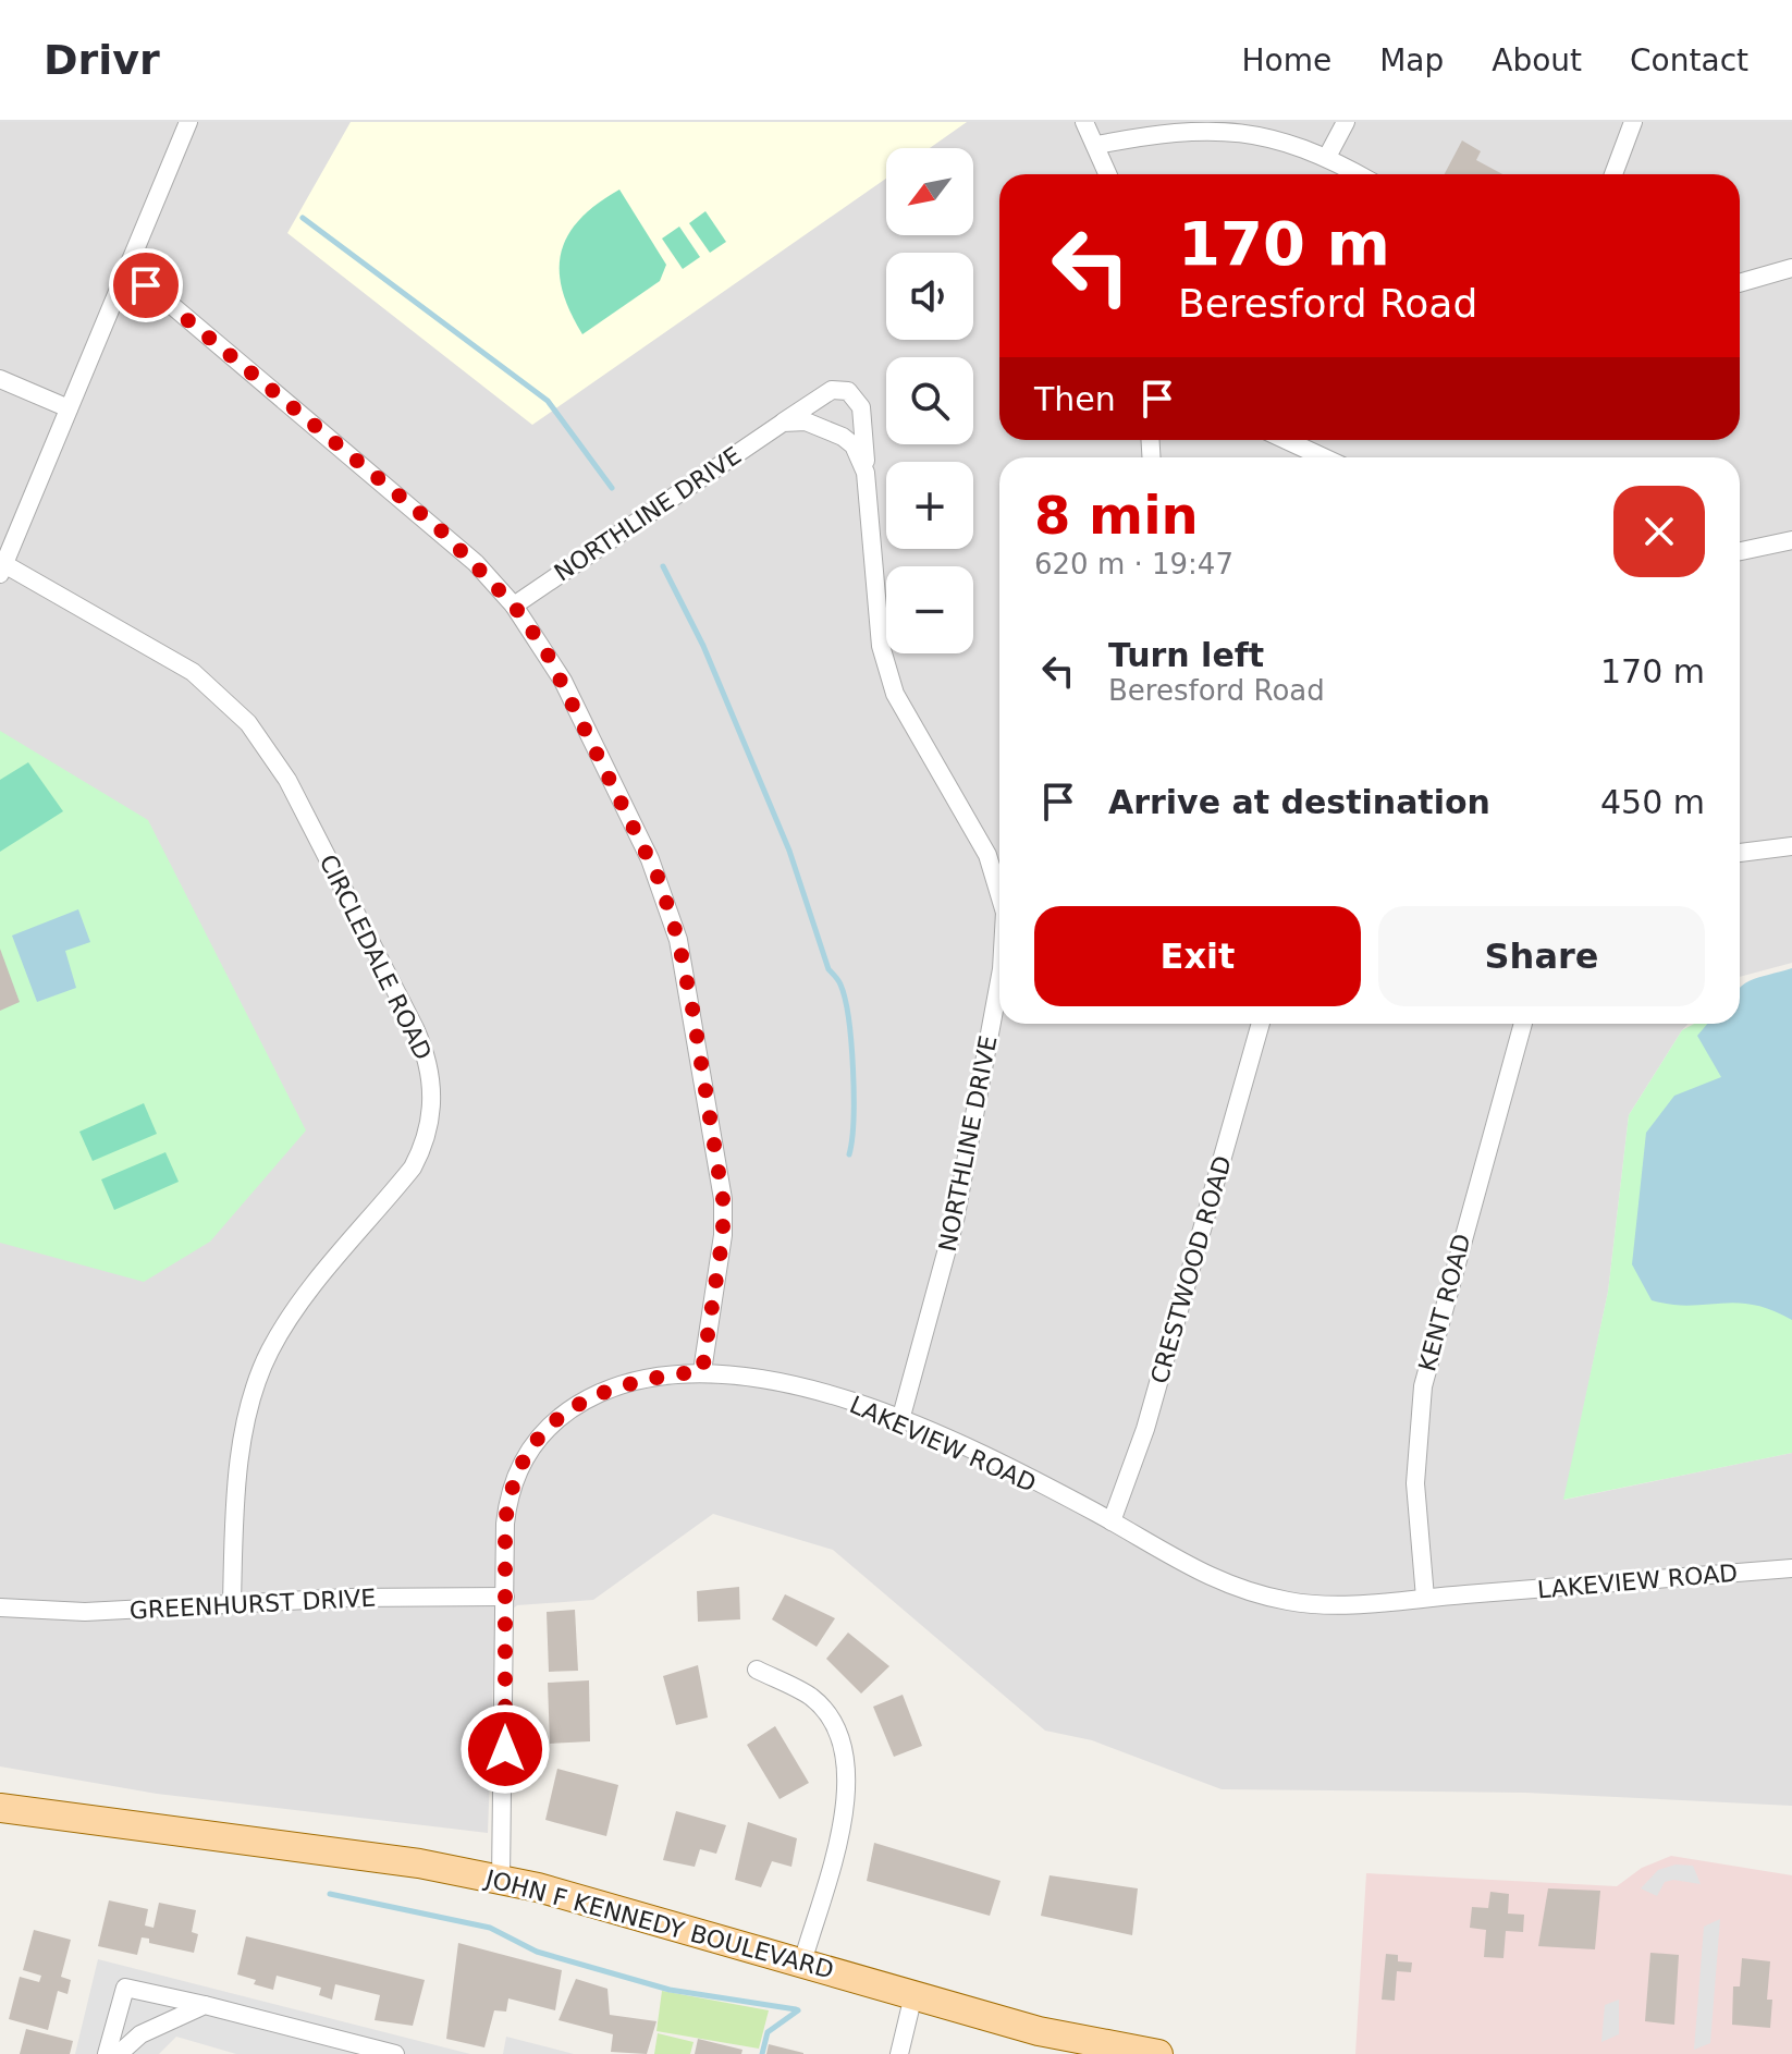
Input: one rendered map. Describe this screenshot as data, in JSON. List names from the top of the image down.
{
  "streets": {
    "main road": ["JOHN F KENNEDY BOULEVARD"],
    "street": [
      "NORTHLINE DRIVE",
      "CIRCLEDALE ROAD",
      "CRESTWOOD ROAD",
      "KENT ROAD",
      "LAKEVIEW ROAD",
      "GREENHURST DRIVE"
    ]
  },
  "crossings": [
    ["NORTHLINE DRIVE", "LAKEVIEW ROAD"],
    ["CIRCLEDALE ROAD", "GREENHURST DRIVE"],
    ["CRESTWOOD ROAD", "LAKEVIEW ROAD"],
    ["KENT ROAD", "LAKEVIEW ROAD"],
    ["LAKEVIEW ROAD", "GREENHURST DRIVE"],
    ["LAKEVIEW ROAD", "JOHN F KENNEDY BOULEVARD"]
  ],
  "north": "bottom left",
  "page": {
    "header": "Drivr",
    "nav": [
      "Home",
      "Map",
      "About",
      "Contact"
    ],
    "map_buttons": ["+", "−"],
    "turn": ["170 m", "Beresford Road"],
    "then": "Then",
    "heading": ["8 min", "620 m · 19:47"],
    "list": [
      {
        "name": "Turn left",
        "note": "Beresford Road",
        "value": "170 m"
      },
      {
        "name": "Arrive at destination",
        "value": "450 m"
      }
    ],
    "buttons": ["Exit", "Share"]
  }
}
